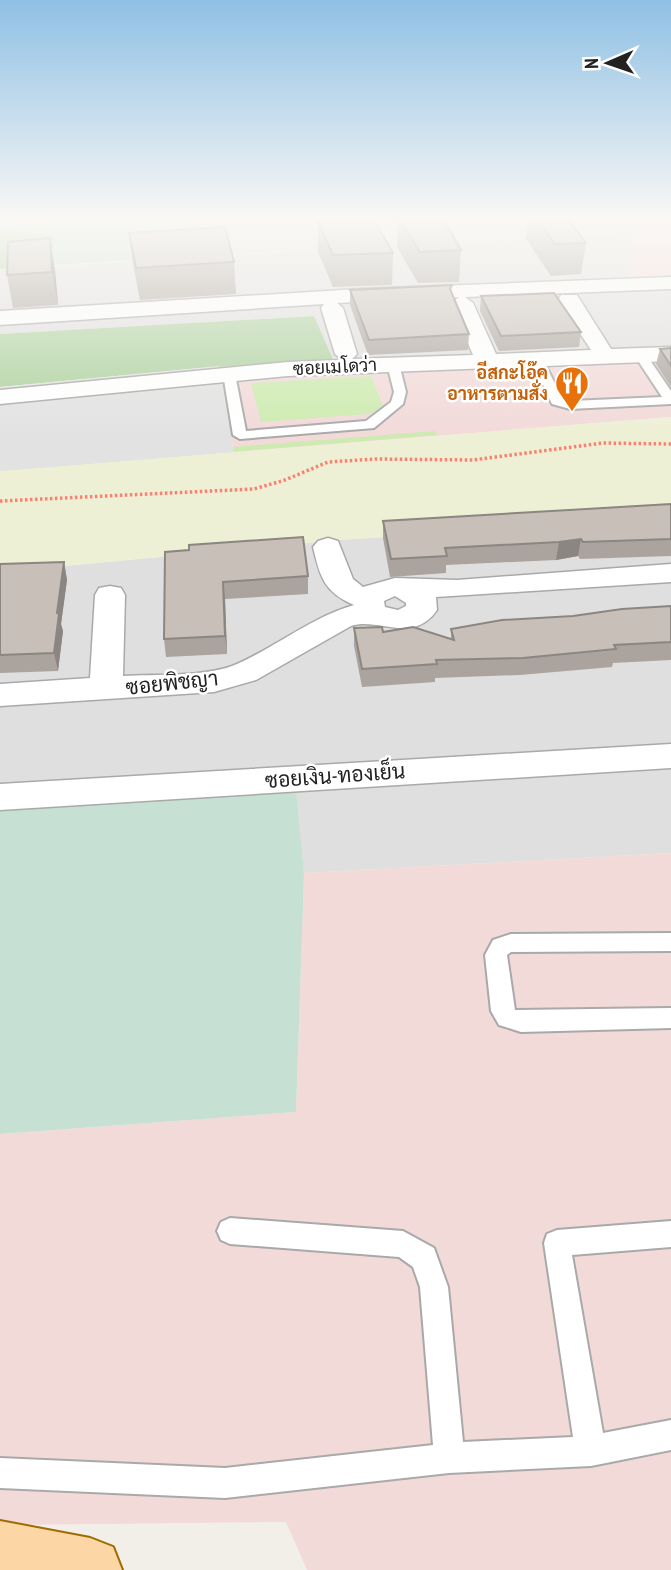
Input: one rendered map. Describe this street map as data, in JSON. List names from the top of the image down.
{
  "streets": {
    "street": ["ซอยเมโดว่า", "ซอยพิชญา", "ซอยเงิน-ทองเย็น"]
  },
  "places": {
    "restaurant": ["อีสกะโอ๊ค อาหารตามสั่ง"]
  },
  "north": "left"
}
